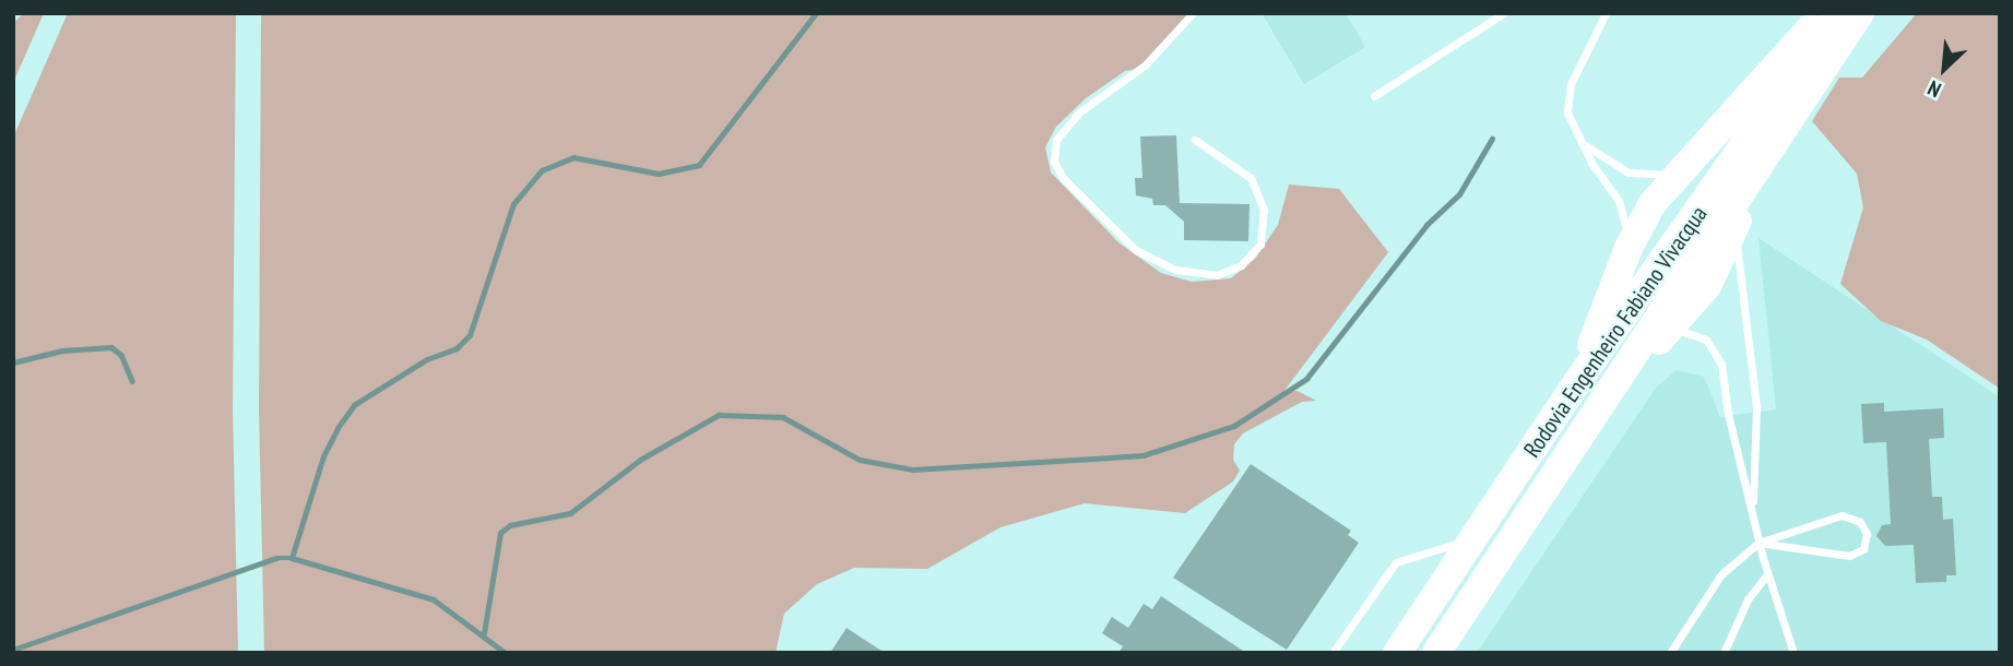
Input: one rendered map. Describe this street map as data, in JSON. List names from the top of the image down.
{
  "streets": {
    "highway": ["Rodovia Engenheiro Fabiano Vivacqua"]
  },
  "north": "bottom left"
}
